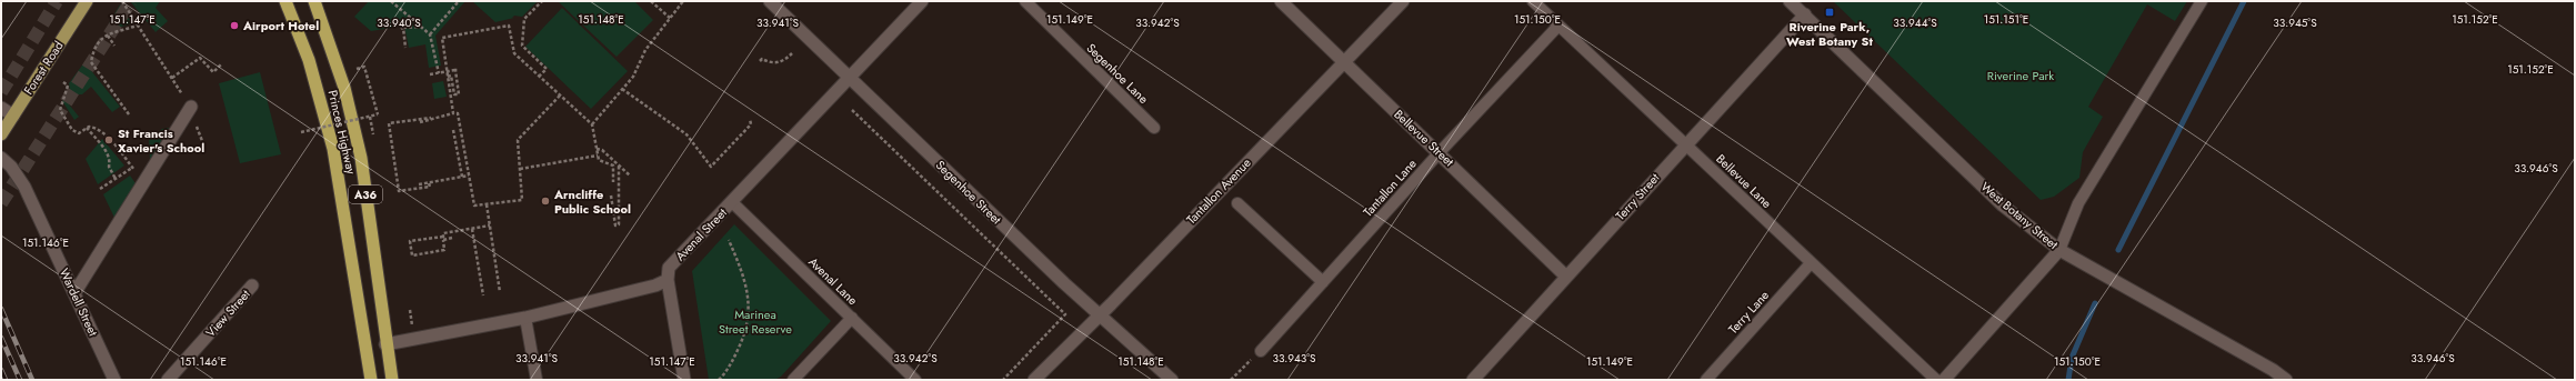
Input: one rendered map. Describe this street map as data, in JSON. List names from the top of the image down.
{
  "streets": {
    "highway": ["Princes Highway", "A36"],
    "main road": ["Forest Road"],
    "street": [
      "Bellevue Street",
      "Tantallon Avenue",
      "Segenhoe Street",
      "Terry Street",
      "West Botany Street",
      "Avenal Street",
      "Wardell Street",
      "View Street"
    ],
    "lane": [
      "Segenhoe Lane",
      "Bellevue Lane",
      "Tantallon Lane",
      "Avenal Lane",
      "Terry Lane"
    ]
  },
  "crossings": [
    ["Bellevue Street", "Tantallon Lane"],
    ["Bellevue Street", "Tantallon Avenue"],
    ["Bellevue Street", "Terry Street"],
    ["Bellevue Lane", "Tantallon Lane"],
    ["Bellevue Lane", "Terry Street"],
    ["Bellevue Lane", "Terry Lane"],
    ["Tantallon Avenue", "Segenhoe Street"],
    ["Segenhoe Street", "Avenal Street"],
    ["Terry Street", "West Botany Street"],
    ["Avenal Street", "Avenal Lane"]
  ],
  "parks": ["Riverine Park", "Marinea Street Reserve"],
  "places": {
    "transit": ["Riverine Park, West Botany St"],
    "other": ["Airport Hotel", "St Francis Xavier's School", "Arncliffe Public School"]
  },
  "coordinates": [
    "151.147°E",
    "151.148°E",
    "151.149°E",
    "151.150°E",
    "151.151°E",
    "151.152°E",
    "33.940°S",
    "33.941°S",
    "33.944°S",
    "33.942°S",
    "33.945°S",
    "33.946°S",
    "151.146°E",
    "33.943°S"
  ]
}
